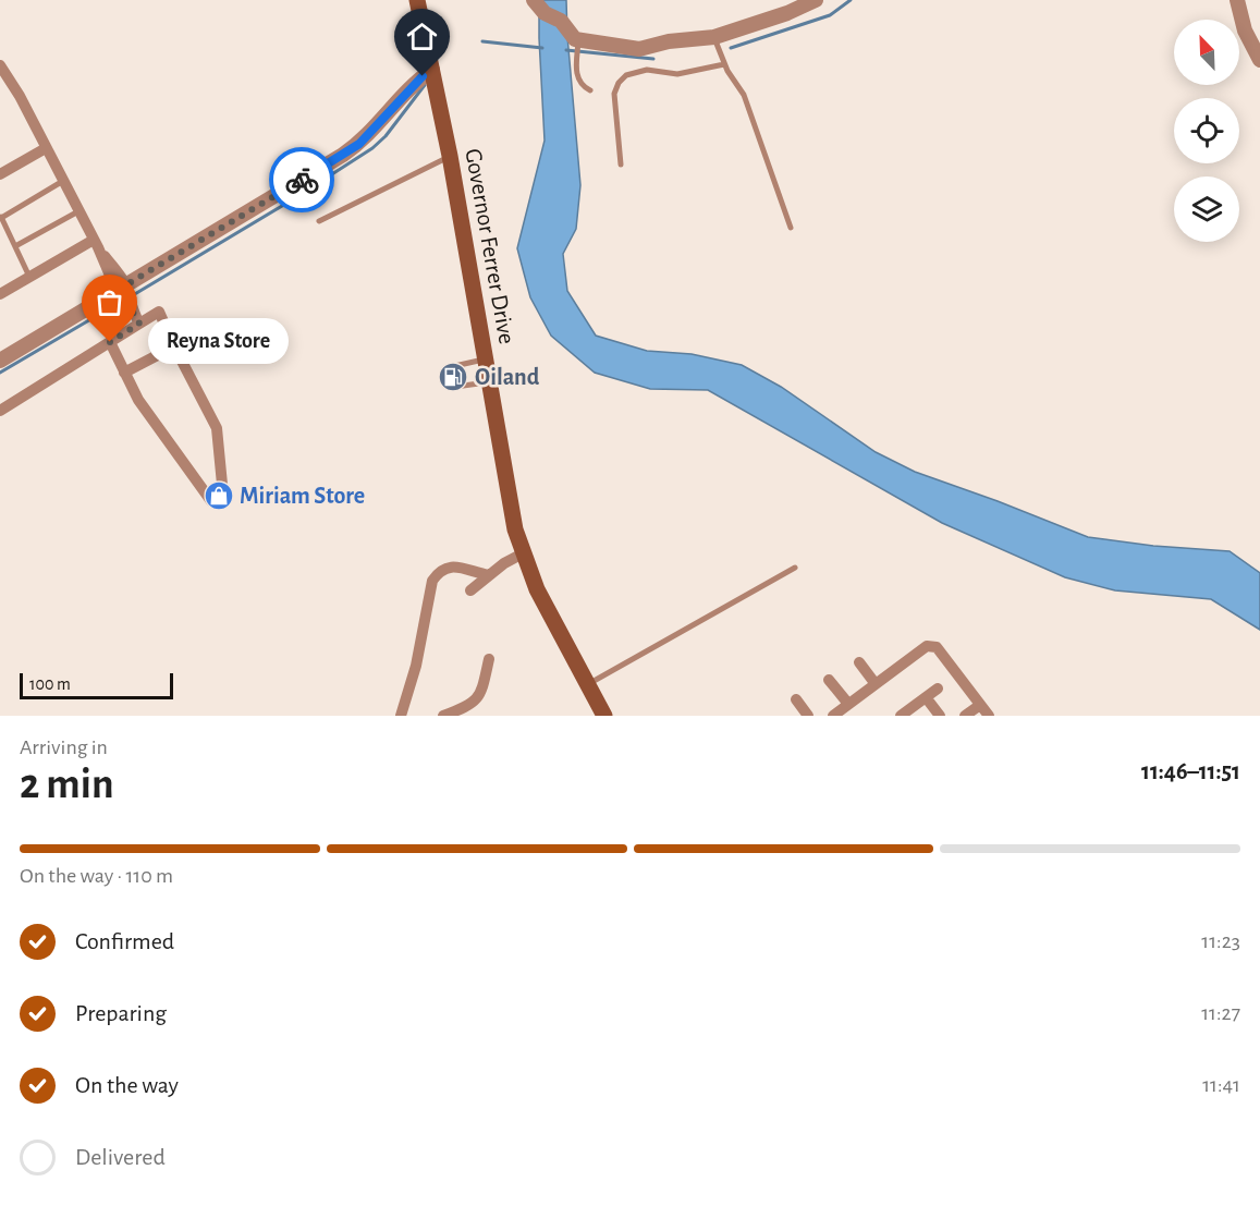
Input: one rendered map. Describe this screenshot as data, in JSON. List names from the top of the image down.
{
  "streets": {
    "main road": ["Governor Ferrer Drive"]
  },
  "places": {
    "other": ["Reyna Store"],
    "fuel station": ["Oiland"],
    "shop": ["Miriam Store"]
  },
  "scale_bar": "100 m",
  "north": "top left",
  "page": {
    "bubble": "Reyna Store",
    "scale": "100 m",
    "heading": ["2 min", "Arriving in", "11:46–11:51"],
    "bar": "On the way · 110 m",
    "list": [
      ["Confirmed", "11:23"],
      ["Preparing", "11:27"],
      ["On the way", "11:41"],
      "Delivered"
    ]
  }
}
